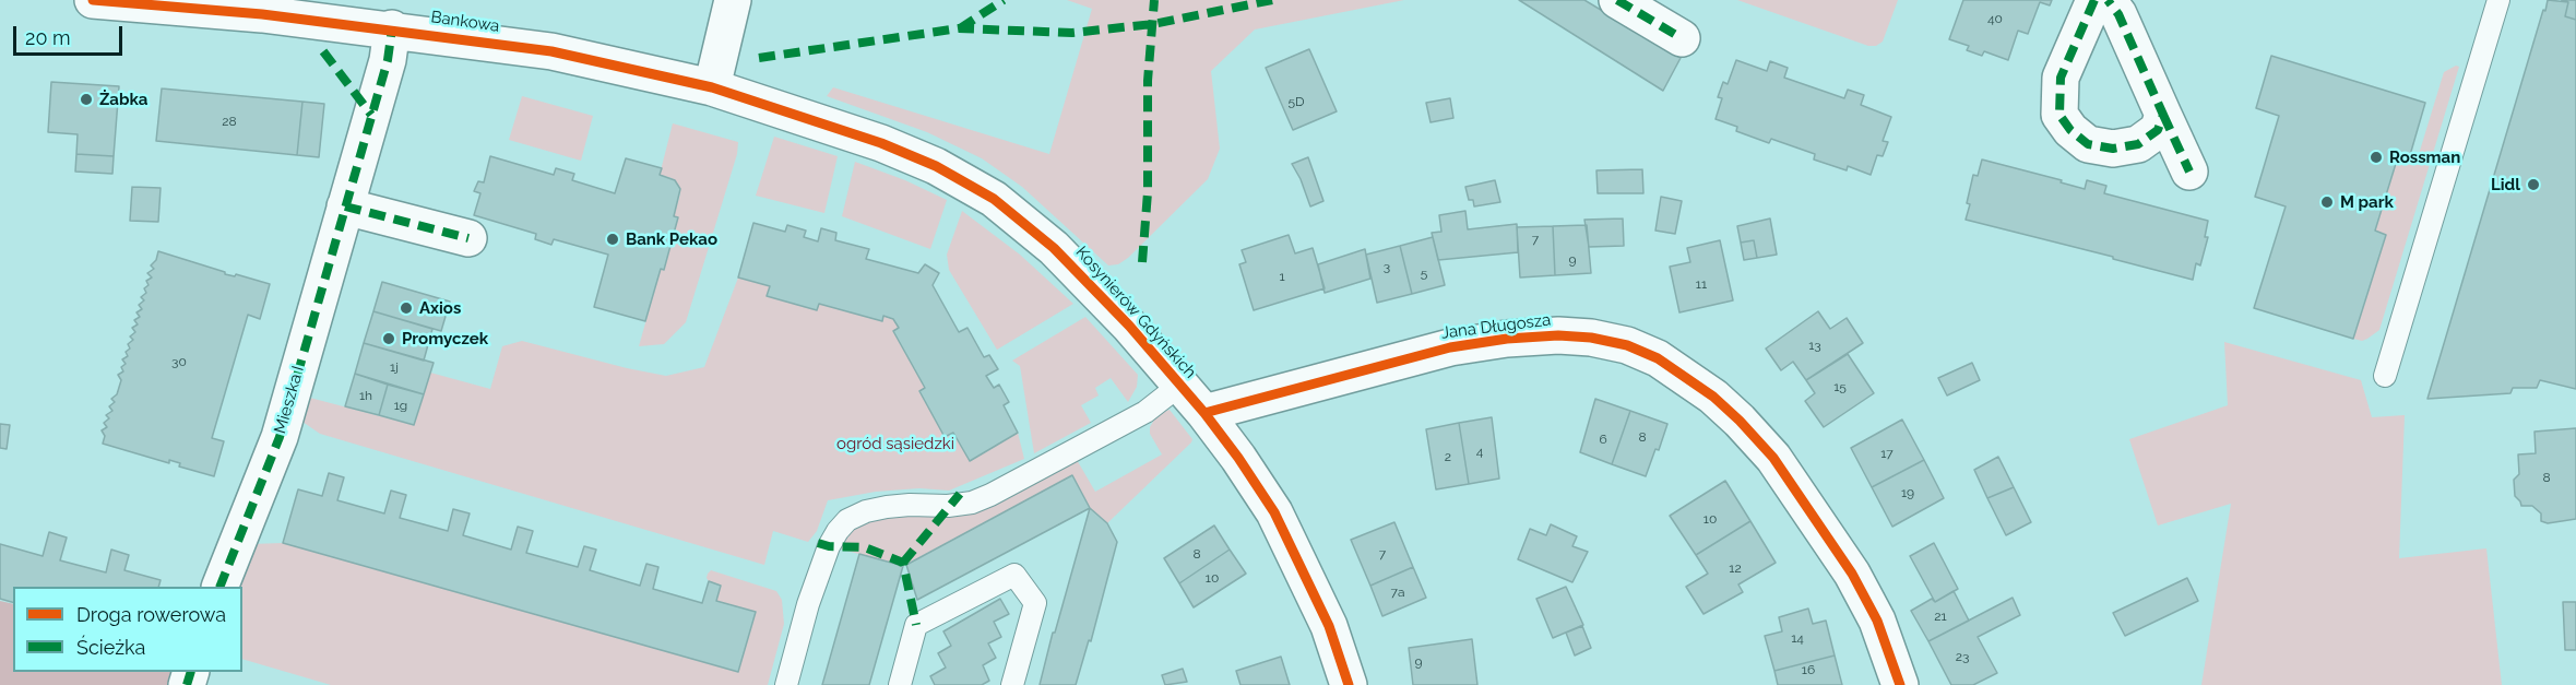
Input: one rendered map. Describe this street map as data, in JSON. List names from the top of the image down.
{
  "streets": {
    "street": [
      "Bankowa",
      "Kosynierów Gdyńskich",
      "Jana Długosza",
      "Mieszka I"
    ]
  },
  "crossings": [
    ["Bankowa", "Kosynierów Gdyńskich"],
    ["Bankowa", "Mieszka I"],
    ["Kosynierów Gdyńskich", "Jana Długosza"]
  ],
  "parks": ["ogród sąsiedzki"],
  "places": [
    "Żabka",
    "Rossman",
    "Lidl",
    "M park",
    "Bank Pekao",
    "Axios",
    "Promyczek"
  ],
  "house_numbers": [
    "40",
    "5D",
    "28",
    "7",
    "9",
    "3",
    "5",
    "1",
    "11",
    "13",
    "30",
    "1j",
    "15",
    "1h",
    "1g",
    "8",
    "6",
    "4",
    "17",
    "2",
    "8",
    "19",
    "10",
    "8",
    "7",
    "12",
    "10",
    "7a",
    "21",
    "14",
    "23",
    "9",
    "16"
  ],
  "legend": ["Droga rowerowa", "Ścieżka"],
  "scale_bar": "20 m"
}
